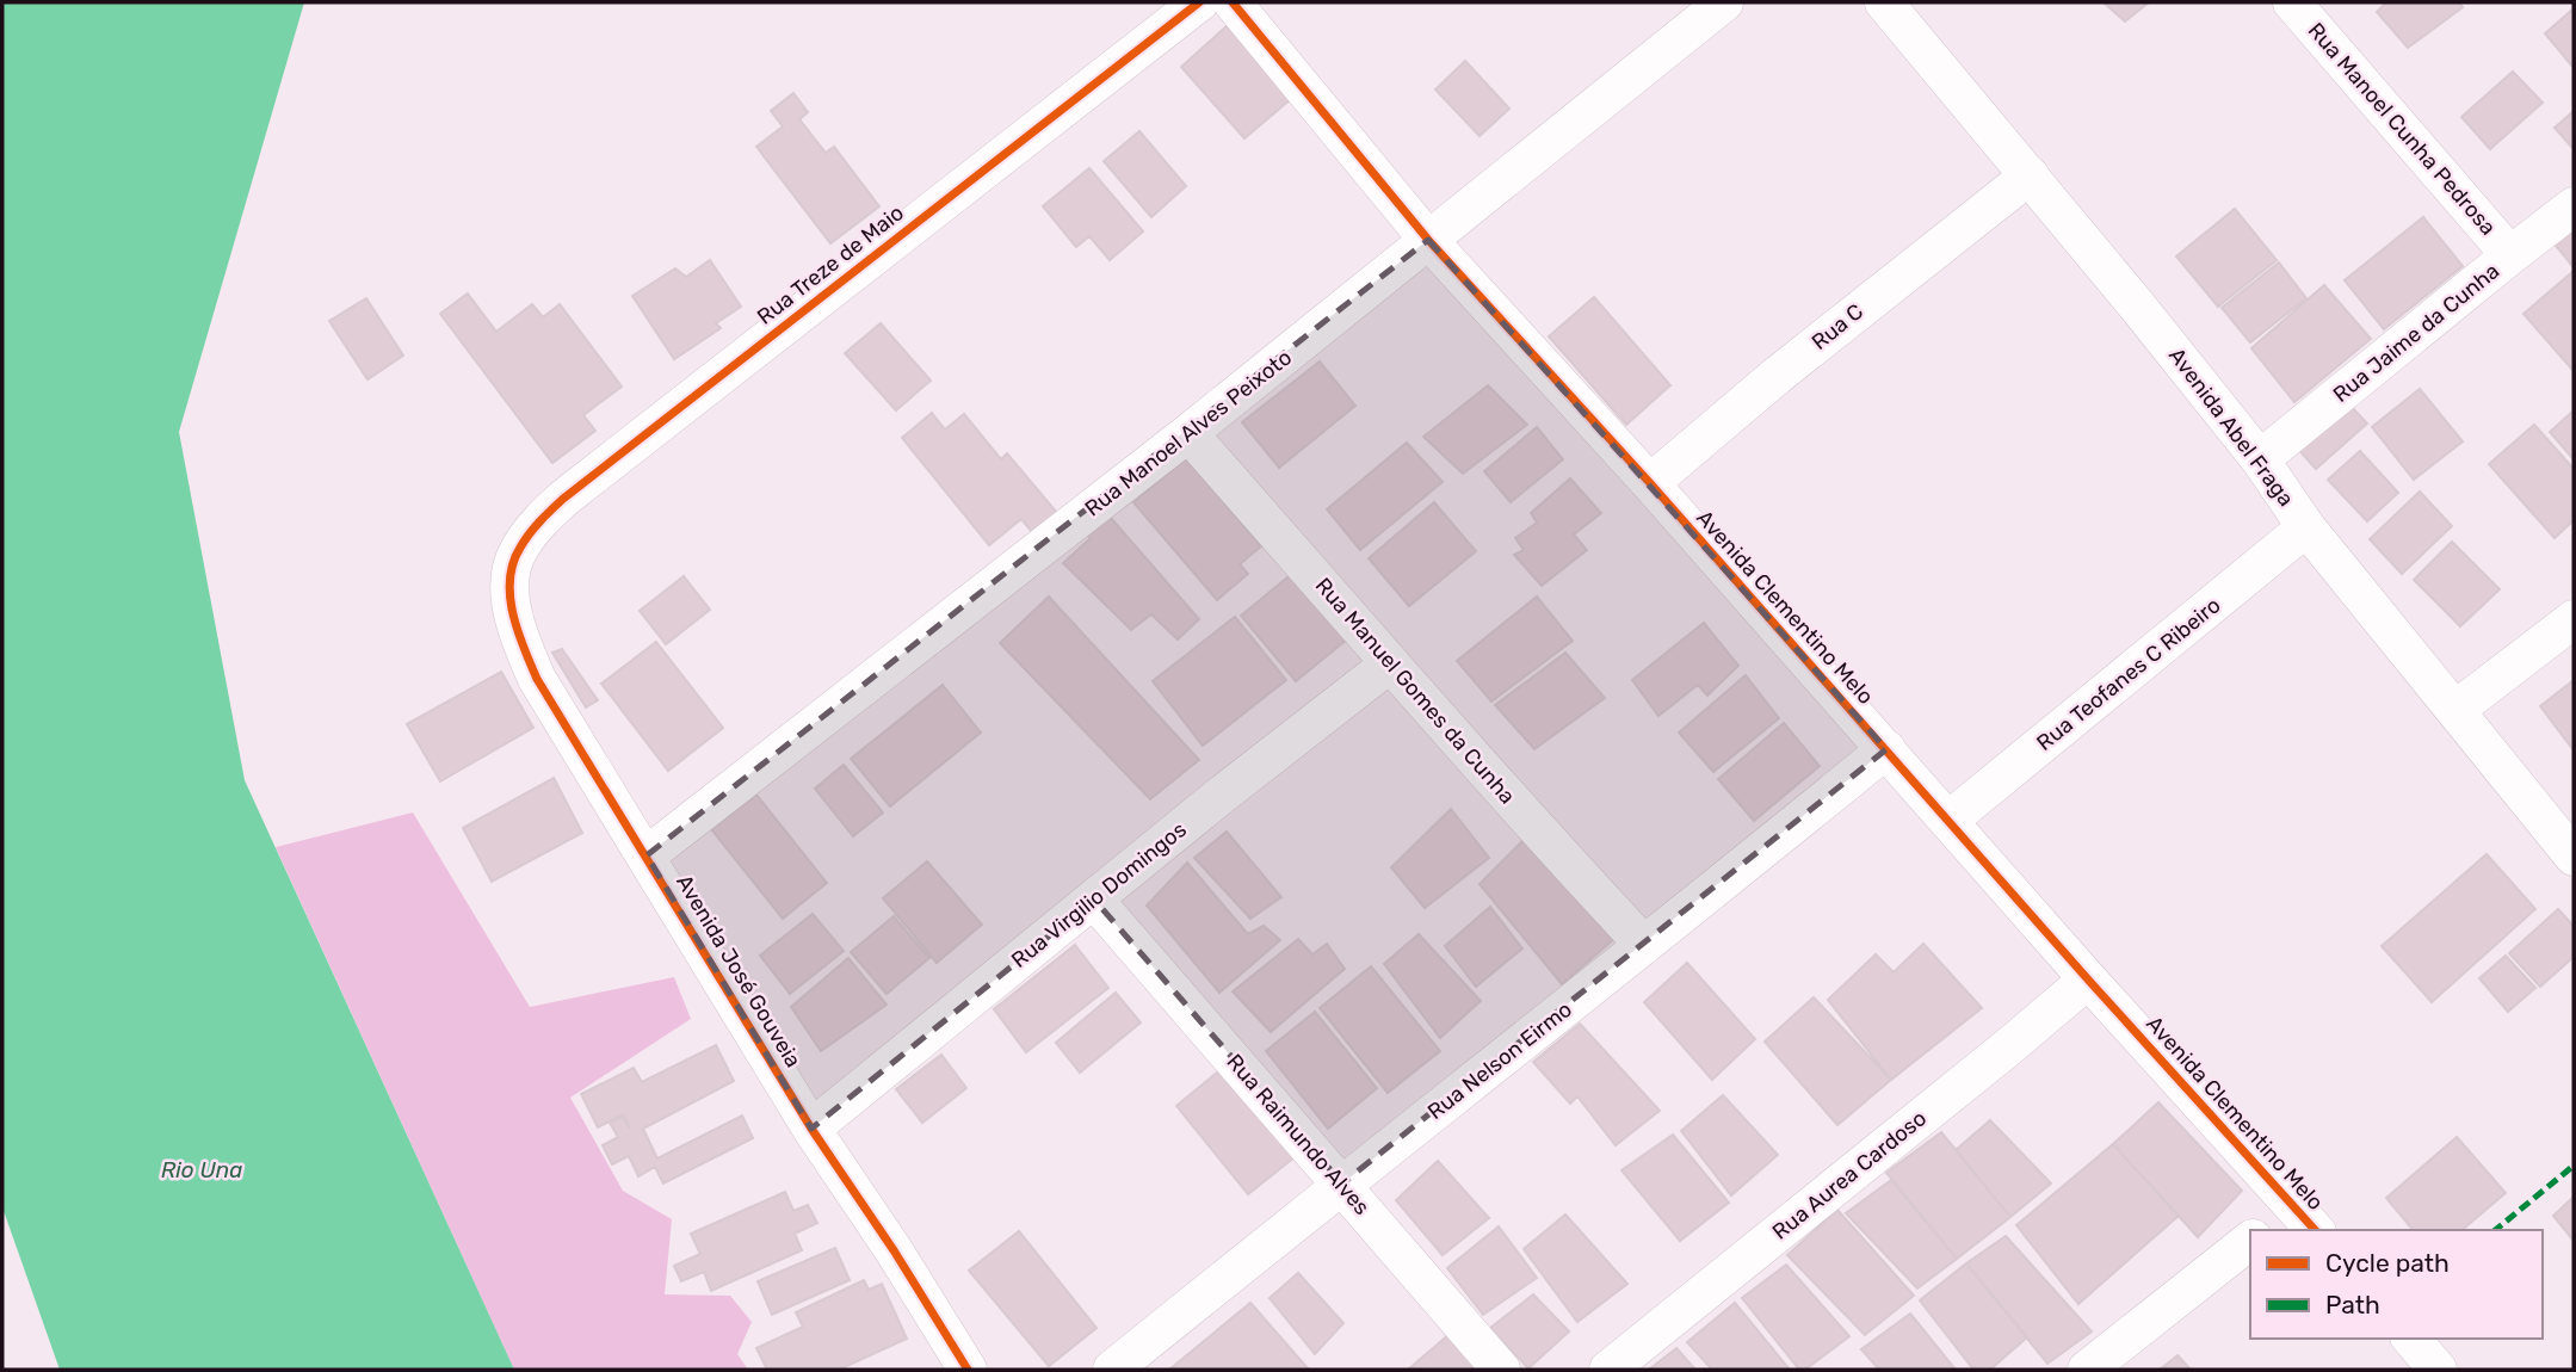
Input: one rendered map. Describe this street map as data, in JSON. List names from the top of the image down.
{
  "streets": {
    "street": [
      "Rua Manoel Cunha Pedrosa",
      "Rua Treze de Maio",
      "Rua C",
      "Rua Jaime da Cunha",
      "Avenida Abel Fraga",
      "Rua Manoel Alves Peixoto",
      "Avenida Clementino Melo",
      "Rua Teofanes C Ribeiro",
      "Rua Manuel Gomes da Cunha",
      "Rua Virgilio Domingos",
      "Avenida José Gouveia",
      "Rua Nelson Eirmo",
      "Rua Raimundo Alves",
      "Rua Aurea Cardoso"
    ]
  },
  "crossings": [
    ["Rua Manoel Cunha Pedrosa", "Rua Jaime da Cunha"],
    ["Rua Treze de Maio", "Avenida José Gouveia"],
    ["Rua C", "Avenida Abel Fraga"],
    ["Rua C", "Avenida Clementino Melo"],
    ["Rua Jaime da Cunha", "Avenida Abel Fraga"],
    ["Avenida Abel Fraga", "Rua Teofanes C Ribeiro"],
    ["Rua Manoel Alves Peixoto", "Avenida Clementino Melo"],
    ["Rua Manoel Alves Peixoto", "Rua Manuel Gomes da Cunha"],
    ["Rua Manoel Alves Peixoto", "Avenida José Gouveia"],
    ["Avenida Clementino Melo", "Rua Teofanes C Ribeiro"],
    ["Avenida Clementino Melo", "Rua Nelson Eirmo"],
    ["Avenida Clementino Melo", "Rua Aurea Cardoso"],
    ["Rua Manuel Gomes da Cunha", "Rua Virgilio Domingos"],
    ["Rua Manuel Gomes da Cunha", "Rua Nelson Eirmo"],
    ["Rua Virgilio Domingos", "Avenida José Gouveia"],
    ["Rua Virgilio Domingos", "Rua Raimundo Alves"],
    ["Rua Nelson Eirmo", "Rua Raimundo Alves"]
  ],
  "water": ["Rio Una"],
  "legend": ["Cycle path", "Path"]
}
